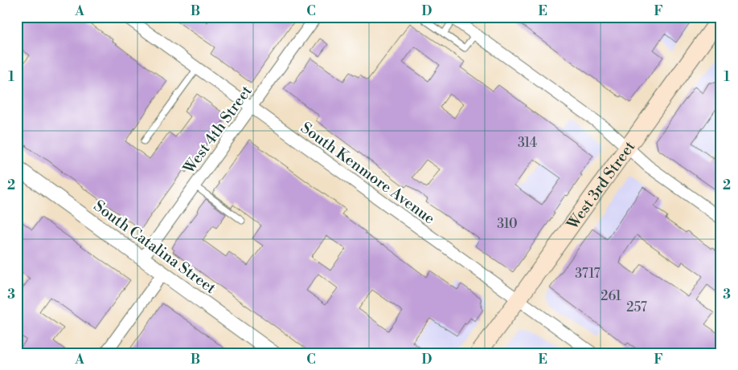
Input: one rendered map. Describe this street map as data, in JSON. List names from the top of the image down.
{
  "streets": {
    "main road": ["West 3rd Street"],
    "street": ["West 4th Street", "South Kenmore Avenue", "South Catalina Street"]
  },
  "crossings": [
    ["West 4th Street", "South Kenmore Avenue"],
    ["West 4th Street", "South Catalina Street"],
    ["South Kenmore Avenue", "West 3rd Street"]
  ],
  "house_numbers": [
    "314",
    "310",
    "3717",
    "261",
    "257"
  ],
  "grid": {
    "columns": [
      "A",
      "B",
      "C",
      "D",
      "E",
      "F"
    ],
    "rows": ["1", "2", "3"]
  }
}
